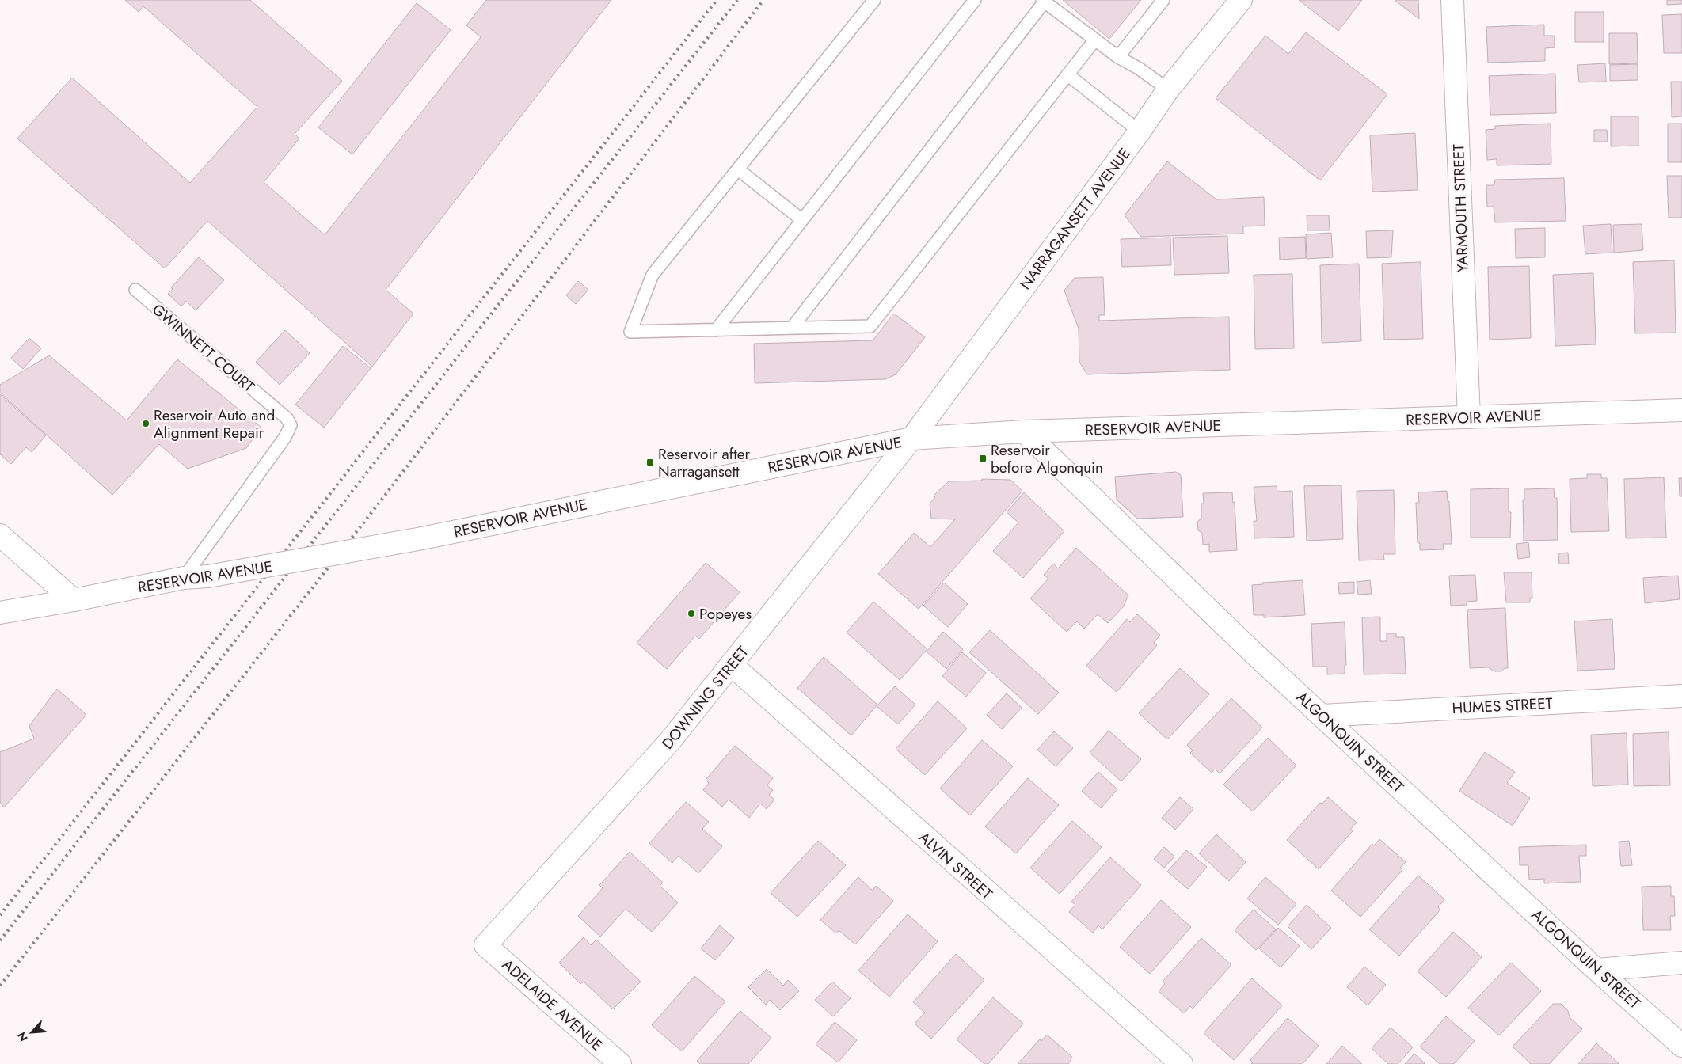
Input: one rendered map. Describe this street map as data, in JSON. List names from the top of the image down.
{
  "streets": {
    "street": [
      "YARMOUTH STREET",
      "NARRAGANSETT AVENUE",
      "RESERVOIR AVENUE",
      "DOWNING STREET",
      "HUMES STREET",
      "ALGONQUIN STREET",
      "ALVIN STREET",
      "ADELAIDE AVENUE"
    ],
    "lane": ["GWINNETT COURT"]
  },
  "crossings": [
    ["YARMOUTH STREET", "RESERVOIR AVENUE"],
    ["NARRAGANSETT AVENUE", "RESERVOIR AVENUE"],
    ["NARRAGANSETT AVENUE", "DOWNING STREET"],
    ["GWINNETT COURT", "RESERVOIR AVENUE"],
    ["RESERVOIR AVENUE", "DOWNING STREET"],
    ["RESERVOIR AVENUE", "ALGONQUIN STREET"],
    ["DOWNING STREET", "ALVIN STREET"],
    ["DOWNING STREET", "ADELAIDE AVENUE"],
    ["HUMES STREET", "ALGONQUIN STREET"]
  ],
  "places": {
    "other": ["Reservoir Auto and Alignment Repair", "Popeyes"],
    "transit": ["Reservoir before Algonquin", "Reservoir after Narragansett"]
  },
  "north": "bottom left"
}
